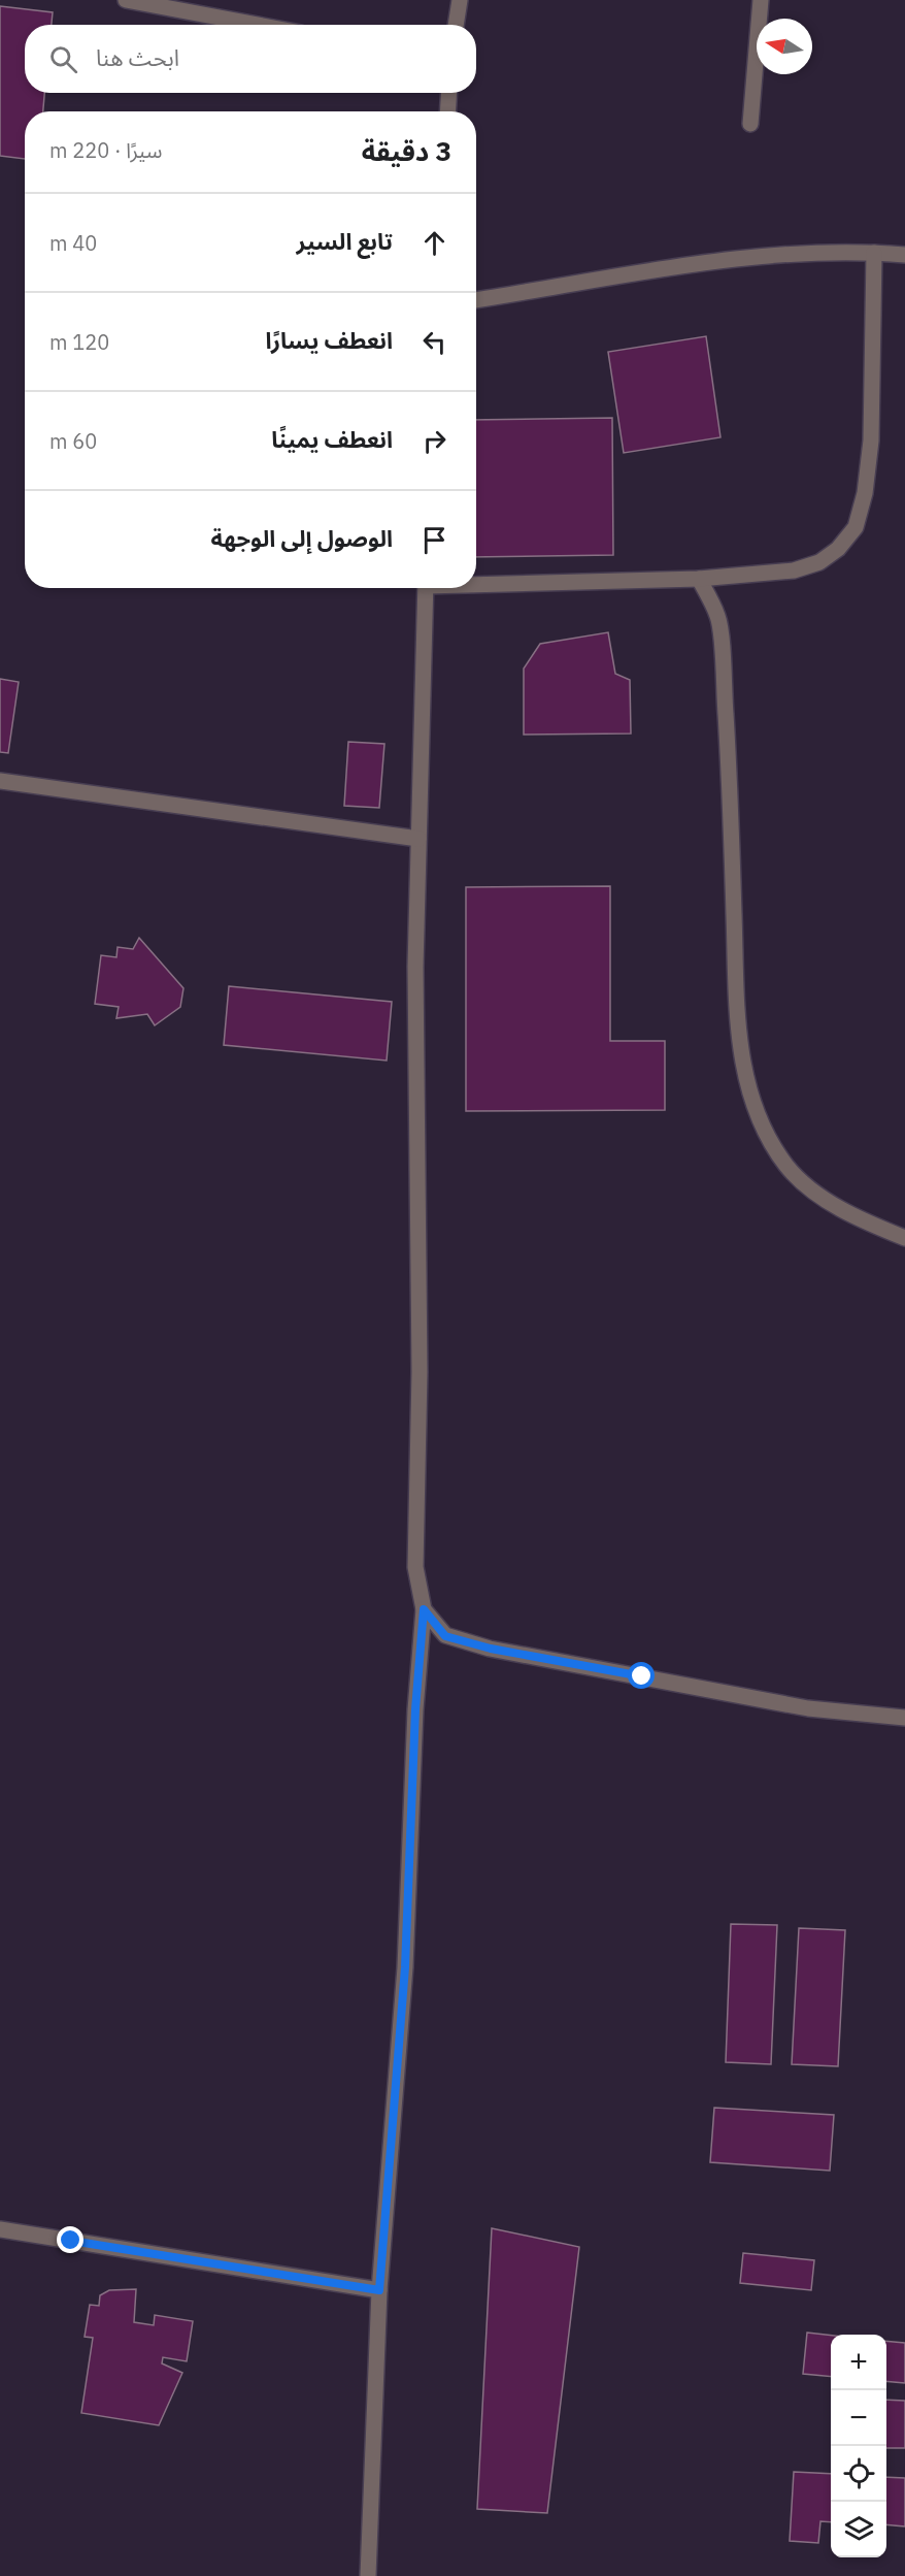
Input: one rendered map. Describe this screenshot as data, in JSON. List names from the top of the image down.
{
  "north": "left",
  "page": {
    "search": "ابحث هنا",
    "heading": ["3 دقيقة", "سيرًا · 220 m"],
    "list": [
      ["تابع السير", "40 m"],
      ["انعطف يسارًا", "120 m"],
      ["انعطف يمينًا", "60 m"],
      "الوصول إلى الوجهة"
    ],
    "map_buttons": ["+", "−"]
  }
}
